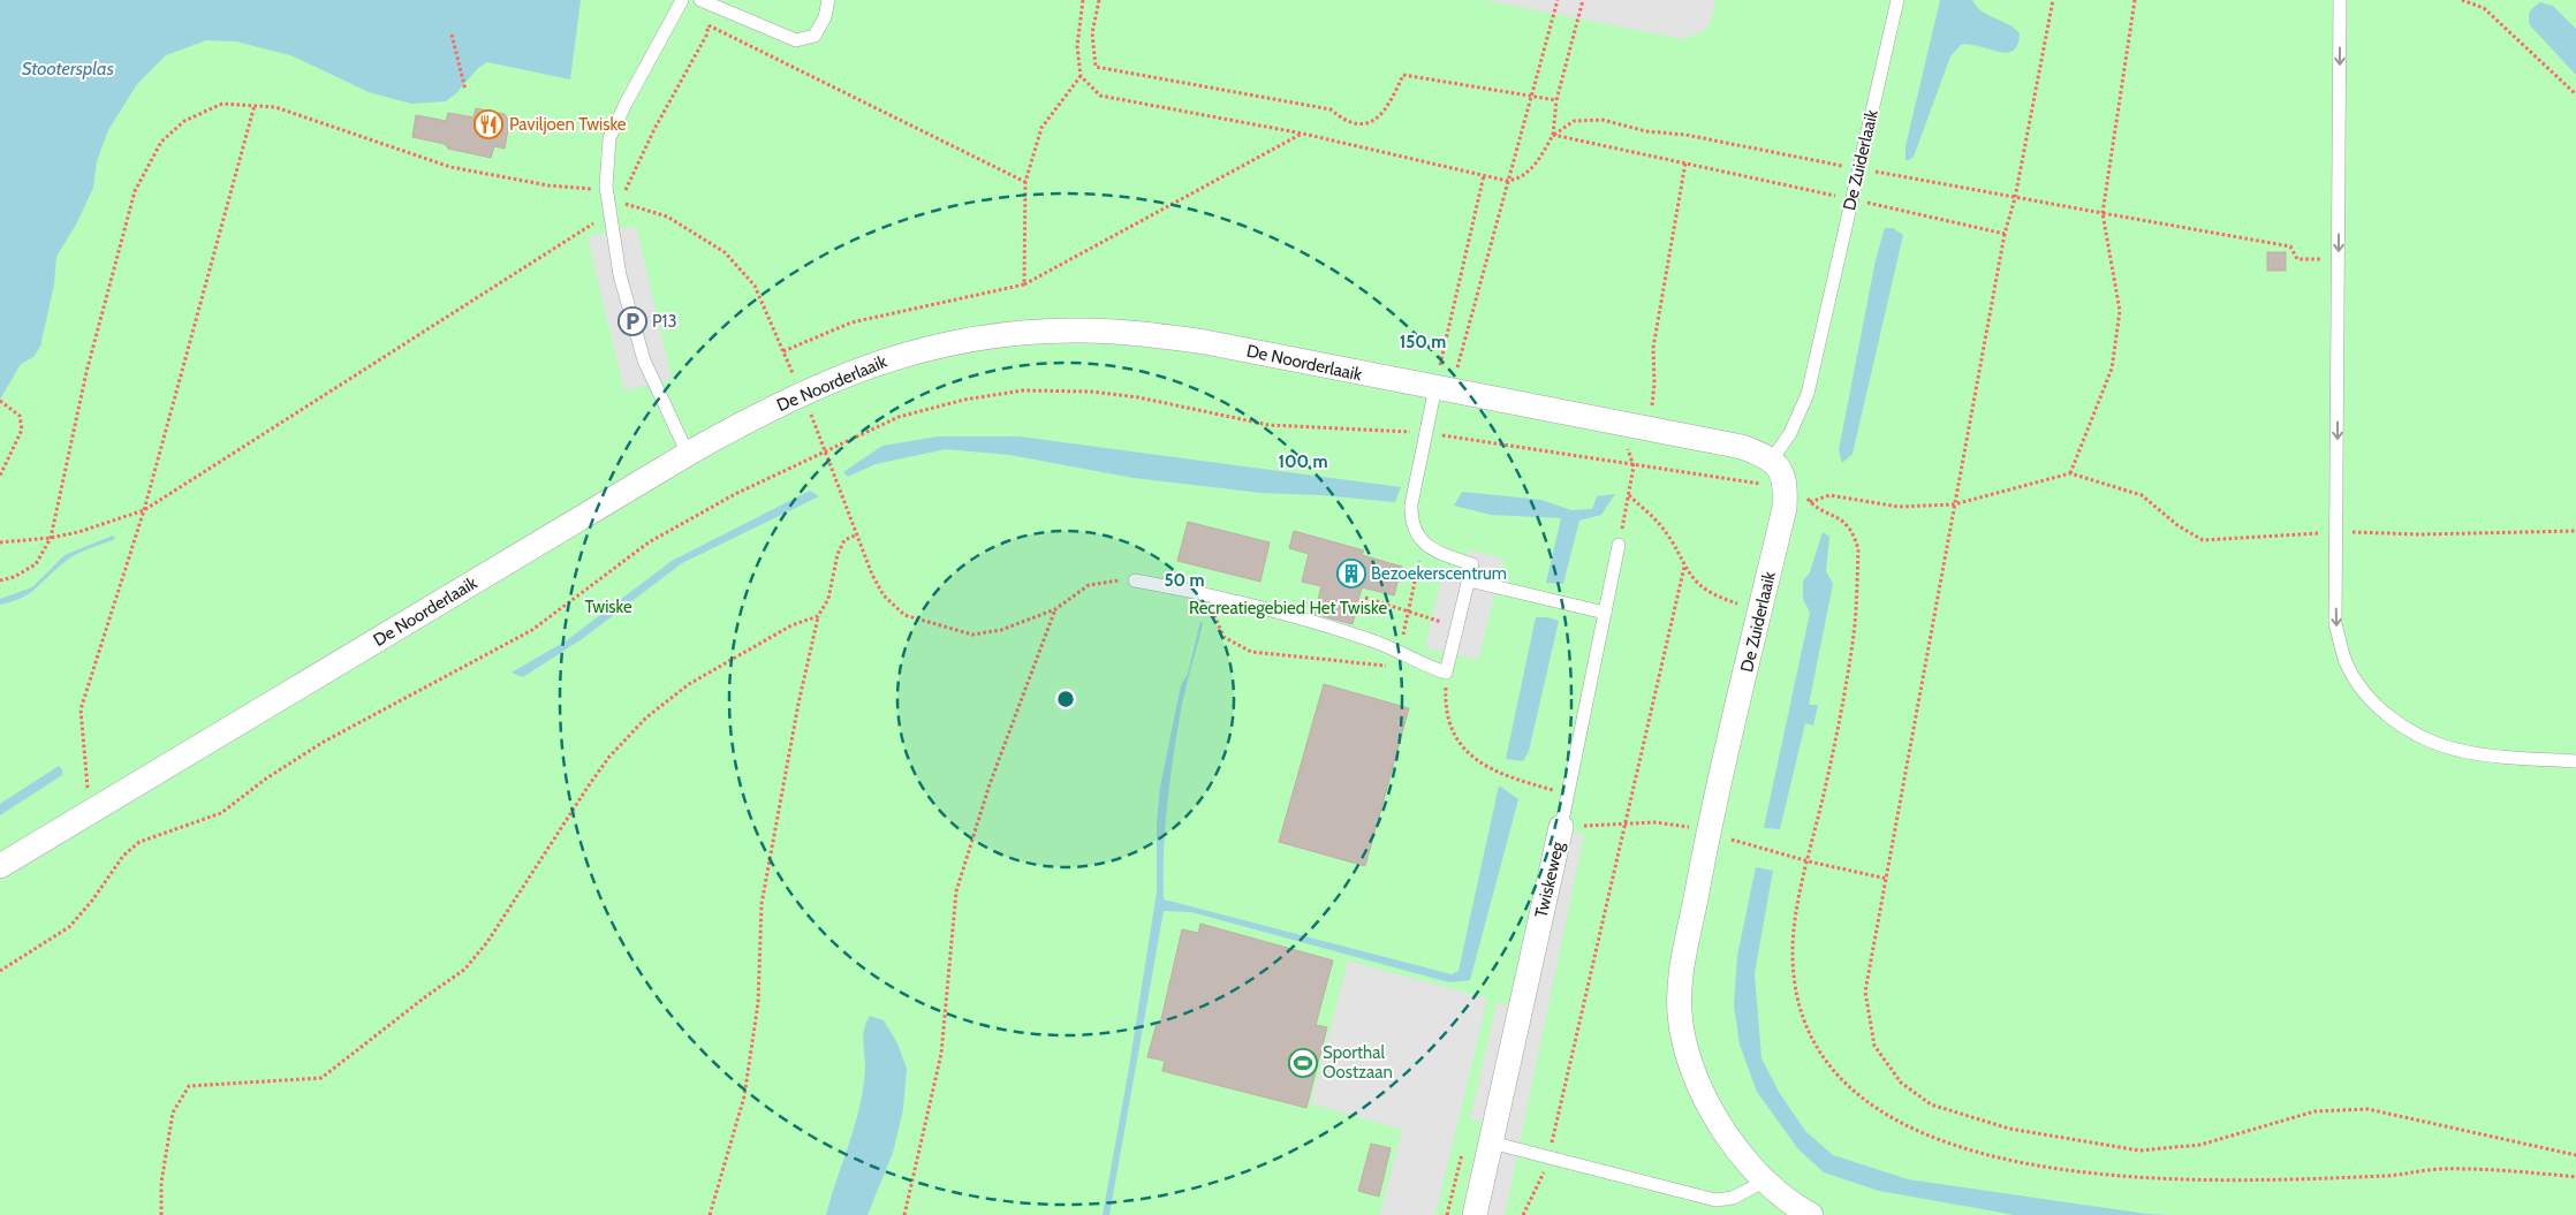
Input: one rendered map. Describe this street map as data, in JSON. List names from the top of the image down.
{
  "streets": {
    "street": ["De Zuiderlaaik", "De Noorderlaaik", "Twiskeweg"]
  },
  "crossings": [
    ["De Zuiderlaaik", "De Noorderlaaik"]
  ],
  "water": ["Stootersplas"],
  "parks": ["Twiske", "Recreatiegebied Het Twiske"],
  "places": {
    "restaurant": ["Paviljoen Twiske"],
    "parking": ["P13"],
    "building": ["Bezoekerscentrum"],
    "sports": ["Sporthal Oostzaan"]
  },
  "rings": ["150 m", "100 m", "50 m"]
}
